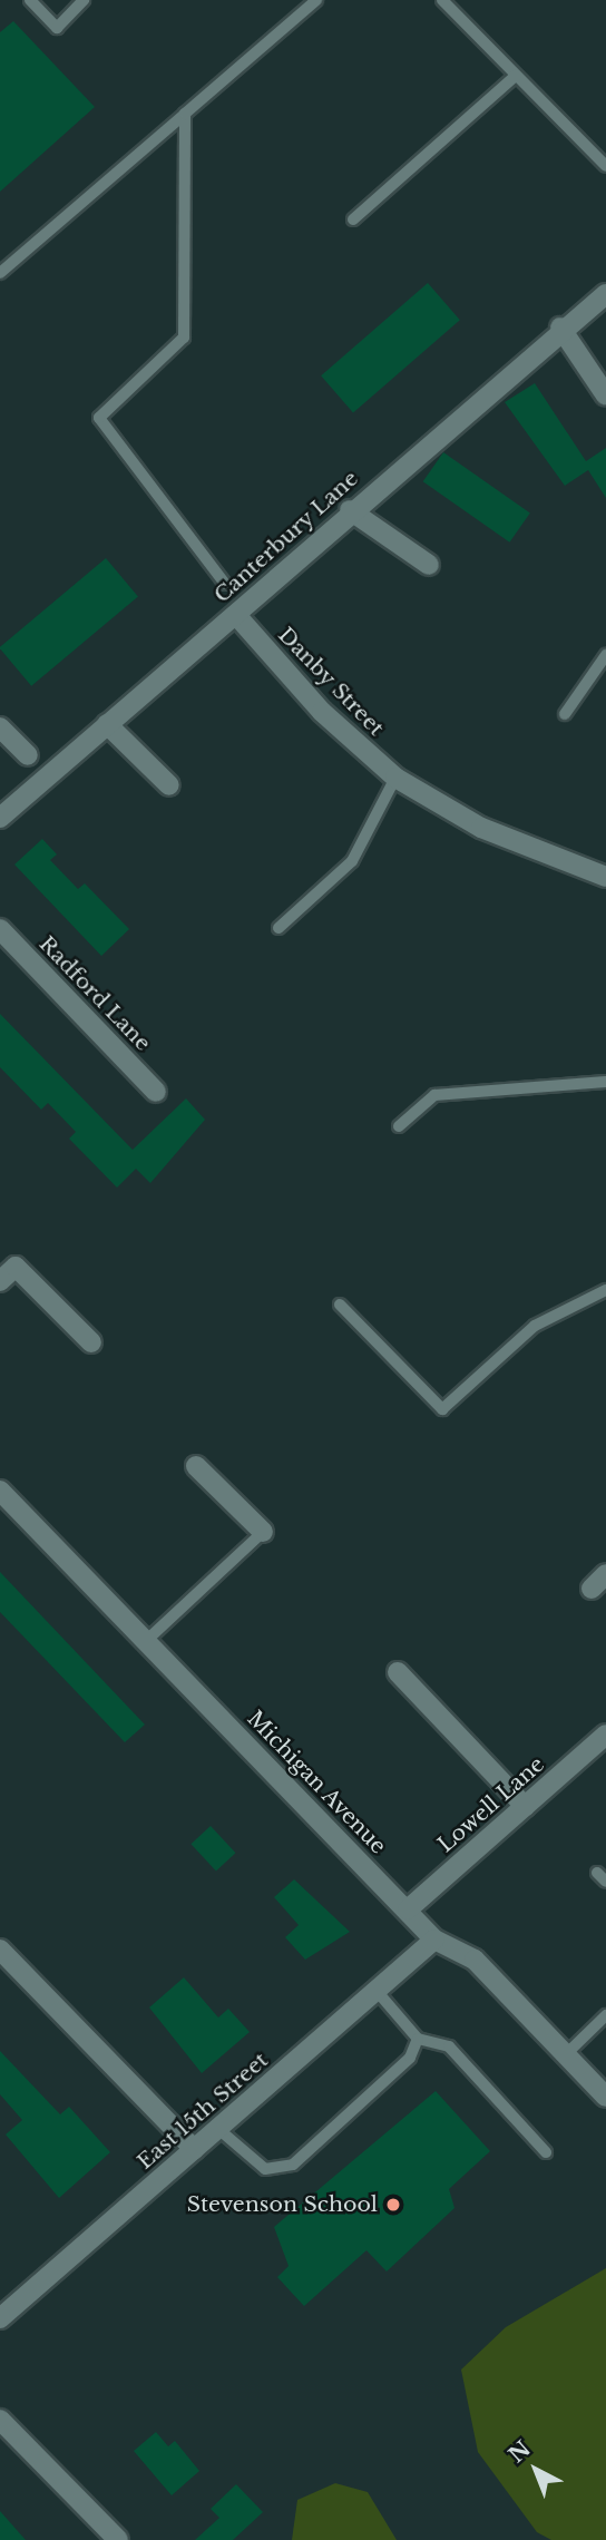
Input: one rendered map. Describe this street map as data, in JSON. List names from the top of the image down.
{
  "streets": {
    "street": [
      "Canterbury Lane",
      "Danby Street",
      "Radford Lane",
      "Michigan Avenue",
      "Lowell Lane",
      "East 15th Street"
    ]
  },
  "crossings": [
    ["Canterbury Lane", "Danby Street"],
    ["Michigan Avenue", "Lowell Lane"],
    ["Michigan Avenue", "East 15th Street"]
  ],
  "places": ["Stevenson School"],
  "north": "top left"
}
